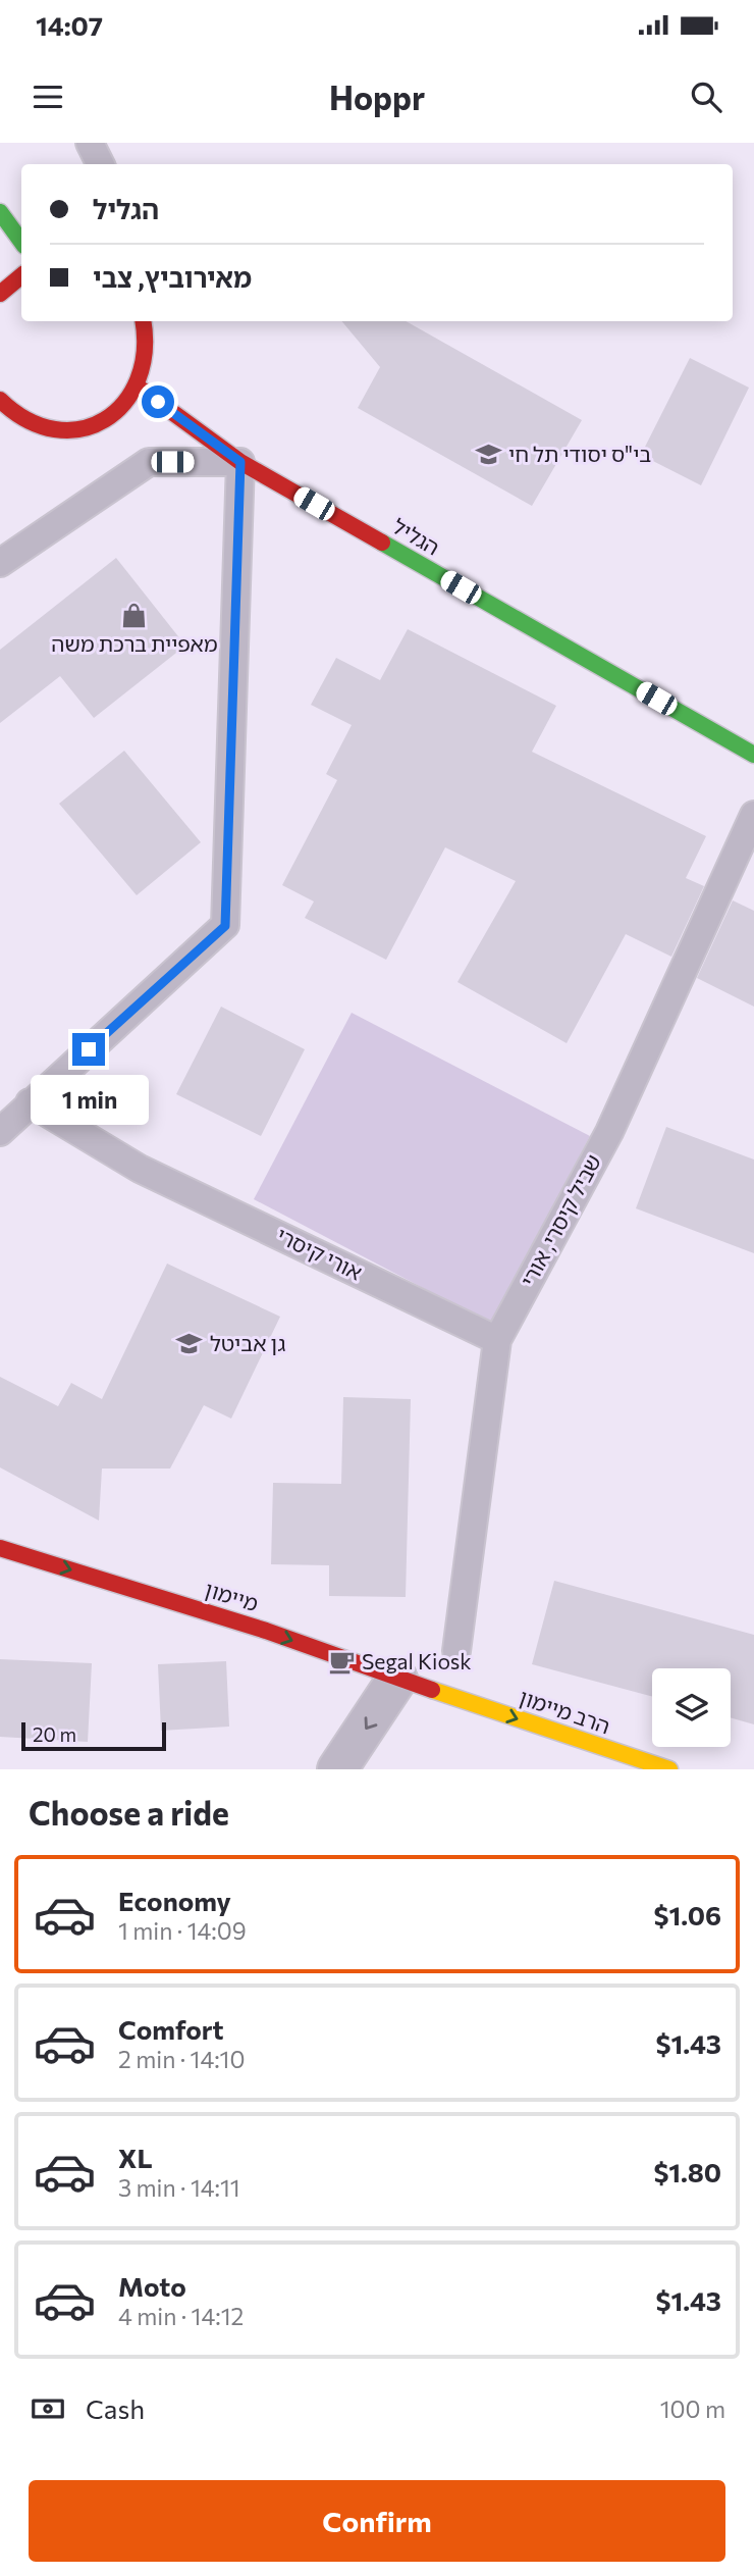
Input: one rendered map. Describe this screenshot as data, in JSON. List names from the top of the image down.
{
  "streets": {
    "street": ["הגליל", "מיימון", "הרב מיימון"],
    "lane": ["שביל קיסרי, אורי", "אורי קיסרי"]
  },
  "crossings": [
    ["שביל קיסרי, אורי", "אורי קיסרי"],
    ["מיימון", "הרב מיימון"]
  ],
  "one_way": ["מיימון", "הרב מיימון"],
  "places": {
    "school or university": ["בי\"ס יסודי תל חי", "גן אביטל"],
    "shop": ["מאפיית ברכת משה"],
    "cafe": ["Segal Kiosk"]
  },
  "scale_bar": "20 m",
  "page": {
    "status": "14:07",
    "header": "Hoppr",
    "banner": ["הגליל", "מאירוביץ, צבי"],
    "bubble": "1 min",
    "scale": "20 m",
    "heading": "Choose a ride",
    "list": [
      {
        "name": "Economy",
        "note": "1 min · 14:09",
        "value": "$1.06"
      },
      {
        "name": "Comfort",
        "note": "2 min · 14:10",
        "value": "$1.43"
      },
      {
        "name": "XL",
        "note": "3 min · 14:11",
        "value": "$1.80"
      },
      {
        "name": "Moto",
        "note": "4 min · 14:12",
        "value": "$1.43"
      }
    ],
    "pay": ["Cash", "100 m"],
    "buttons": "Confirm"
  }
}
